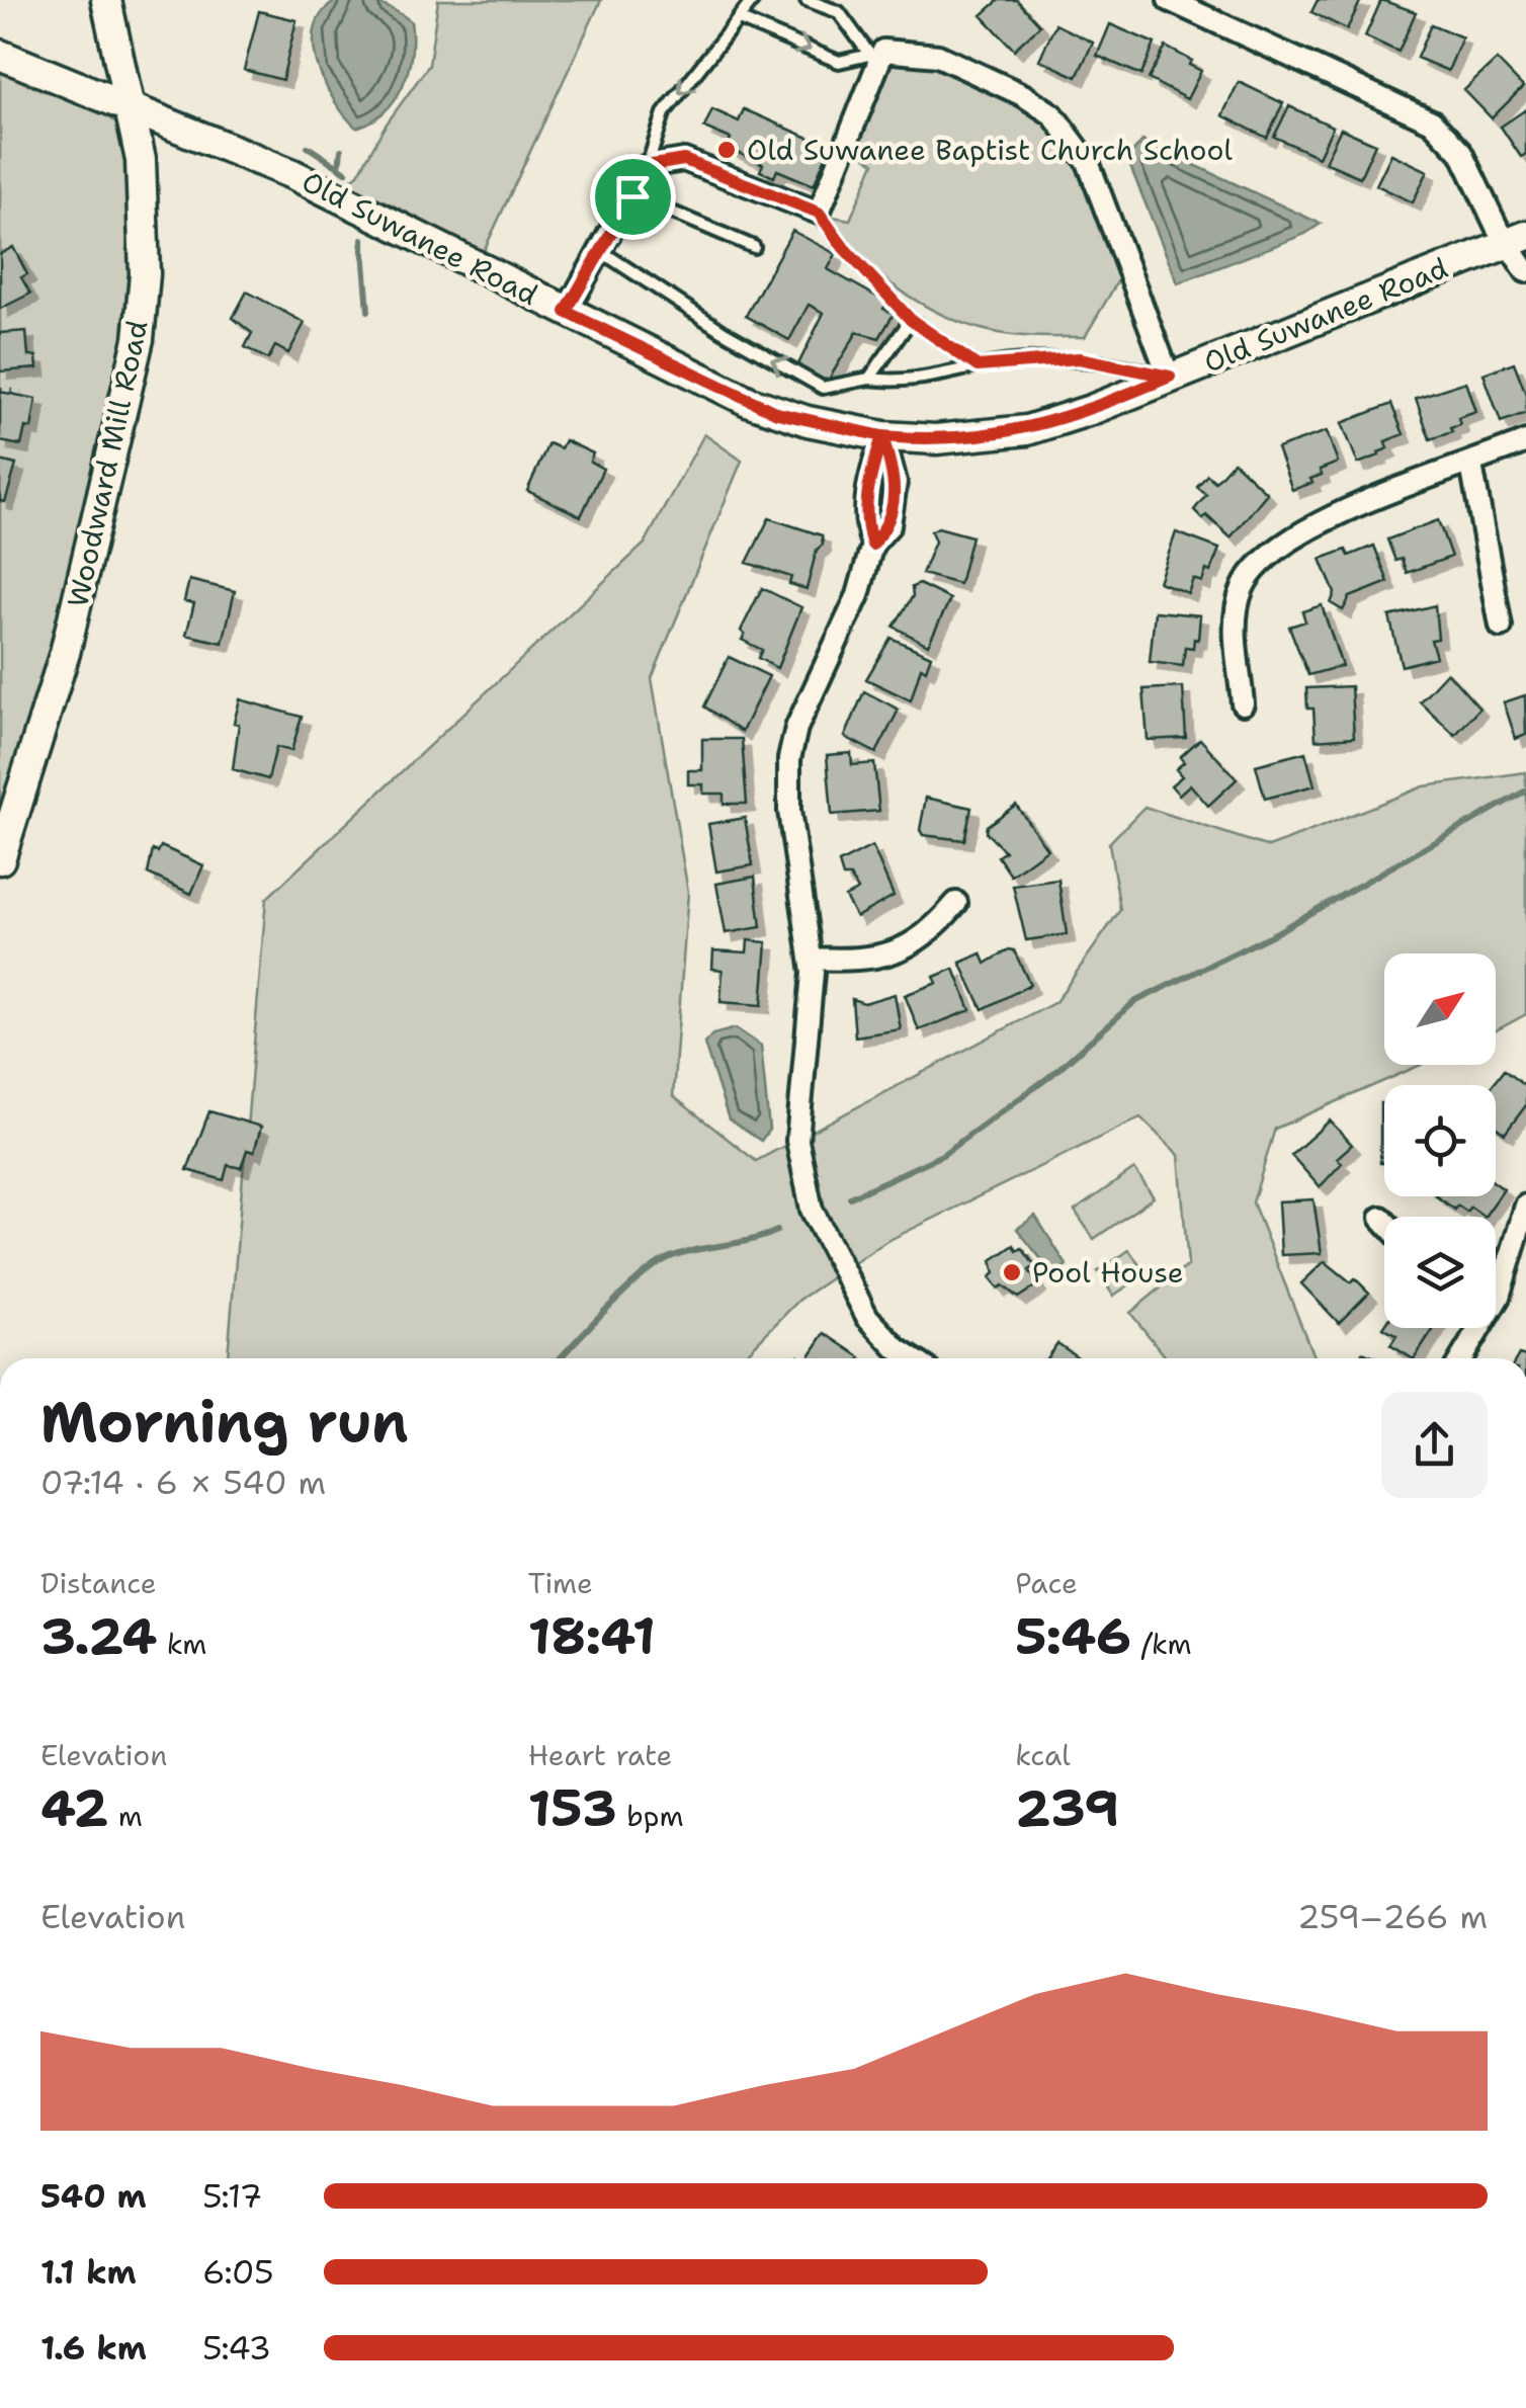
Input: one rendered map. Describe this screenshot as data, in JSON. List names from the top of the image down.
{
  "streets": {
    "street": ["Old Suwanee Road", "Woodward Mill Road"]
  },
  "crossings": [
    ["Old Suwanee Road", "Woodward Mill Road"]
  ],
  "places": ["Old Suwanee Baptist Church School", "Pool House"],
  "north": "top right",
  "page": {
    "heading": ["Morning run", "07:14 · 6 × 540 m"],
    "stats": [
      ["Distance", "3.24 km"],
      ["Time", "18:41"],
      ["Pace", "5:46 /km"],
      ["Elevation", "42 m"],
      ["Heart rate", "153 bpm"],
      ["kcal", "239"]
    ],
    "chart": ["Elevation", "259–266 m"],
    "list": [
      {
        "name": "540 m",
        "note": "5:17"
      },
      {
        "name": "1.1 km",
        "note": "6:05"
      },
      {
        "name": "1.6 km",
        "note": "5:43"
      }
    ]
  }
}
